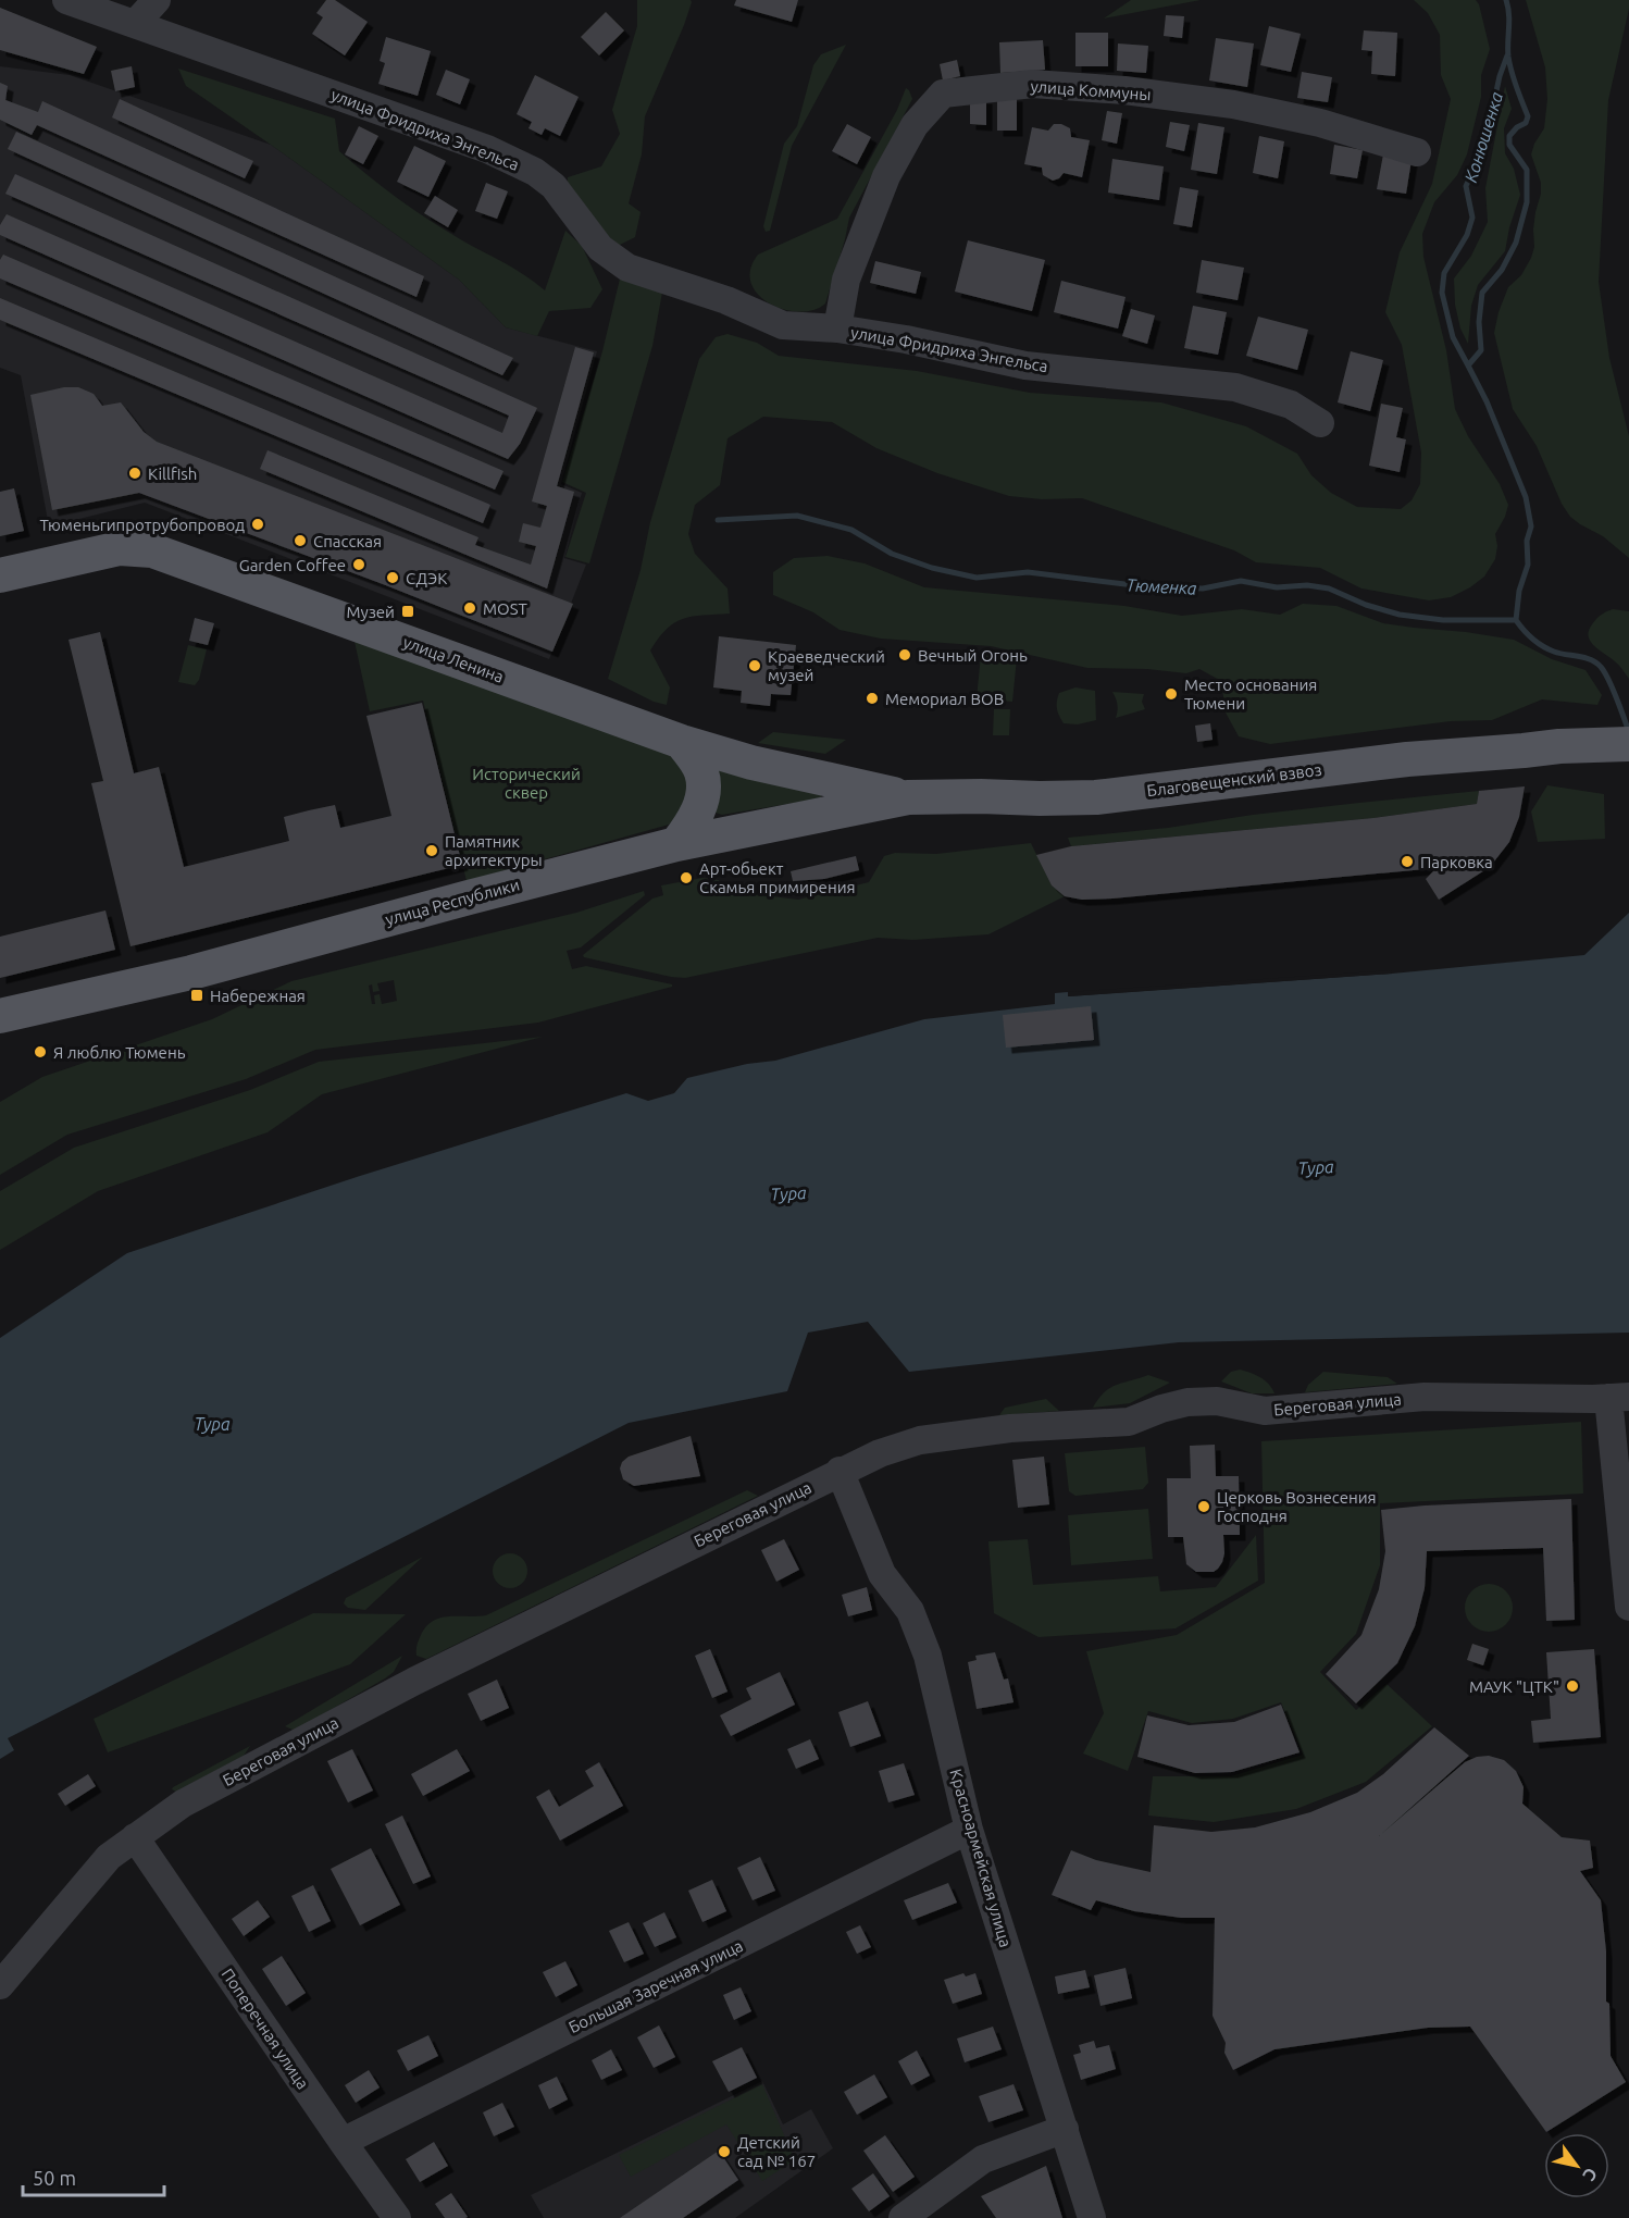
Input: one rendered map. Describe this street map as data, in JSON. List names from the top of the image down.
{
  "streets": {
    "main road": ["улица Ленина", "Благовещенский взвоз", "улица Республики"],
    "street": [
      "улица Коммуны",
      "улица Фридриха Энгельса",
      "Береговая улица",
      "Красноармейская улица",
      "Большая Заречная улица",
      "Поперечная улица"
    ]
  },
  "crossings": [
    ["улица Коммуны", "улица Фридриха Энгельса"],
    ["улица Ленина", "Благовещенский взвоз"],
    ["улица Ленина", "улица Республики"],
    ["Благовещенский взвоз", "улица Республики"],
    ["Береговая улица", "Красноармейская улица"],
    ["Береговая улица", "Поперечная улица"],
    ["Красноармейская улица", "Большая Заречная улица"],
    ["Большая Заречная улица", "Поперечная улица"]
  ],
  "water": ["Конюшенка", "Тюменка", "Тура"],
  "parks": ["Исторический сквер"],
  "places": {
    "other": [
      "Killfish",
      "Тюменьгипротрубопровод",
      "Спасская",
      "Garden Coffee",
      "СДЭК",
      "MOST",
      "Вечный Огонь",
      "Краеведческий музей",
      "Место основания Тюмени",
      "Мемориал ВОВ",
      "Памятник архитектуры",
      "Парковка",
      "Арт-обьект Скамья примирения",
      "Я люблю Тюмень",
      "Церковь Вознесения Господня",
      "МАУК \"ЦТК\"",
      "Детский сад № 167"
    ],
    "transit": ["Музей", "Набережная"]
  },
  "scale_bar": "50 m",
  "north": "bottom right"
}
